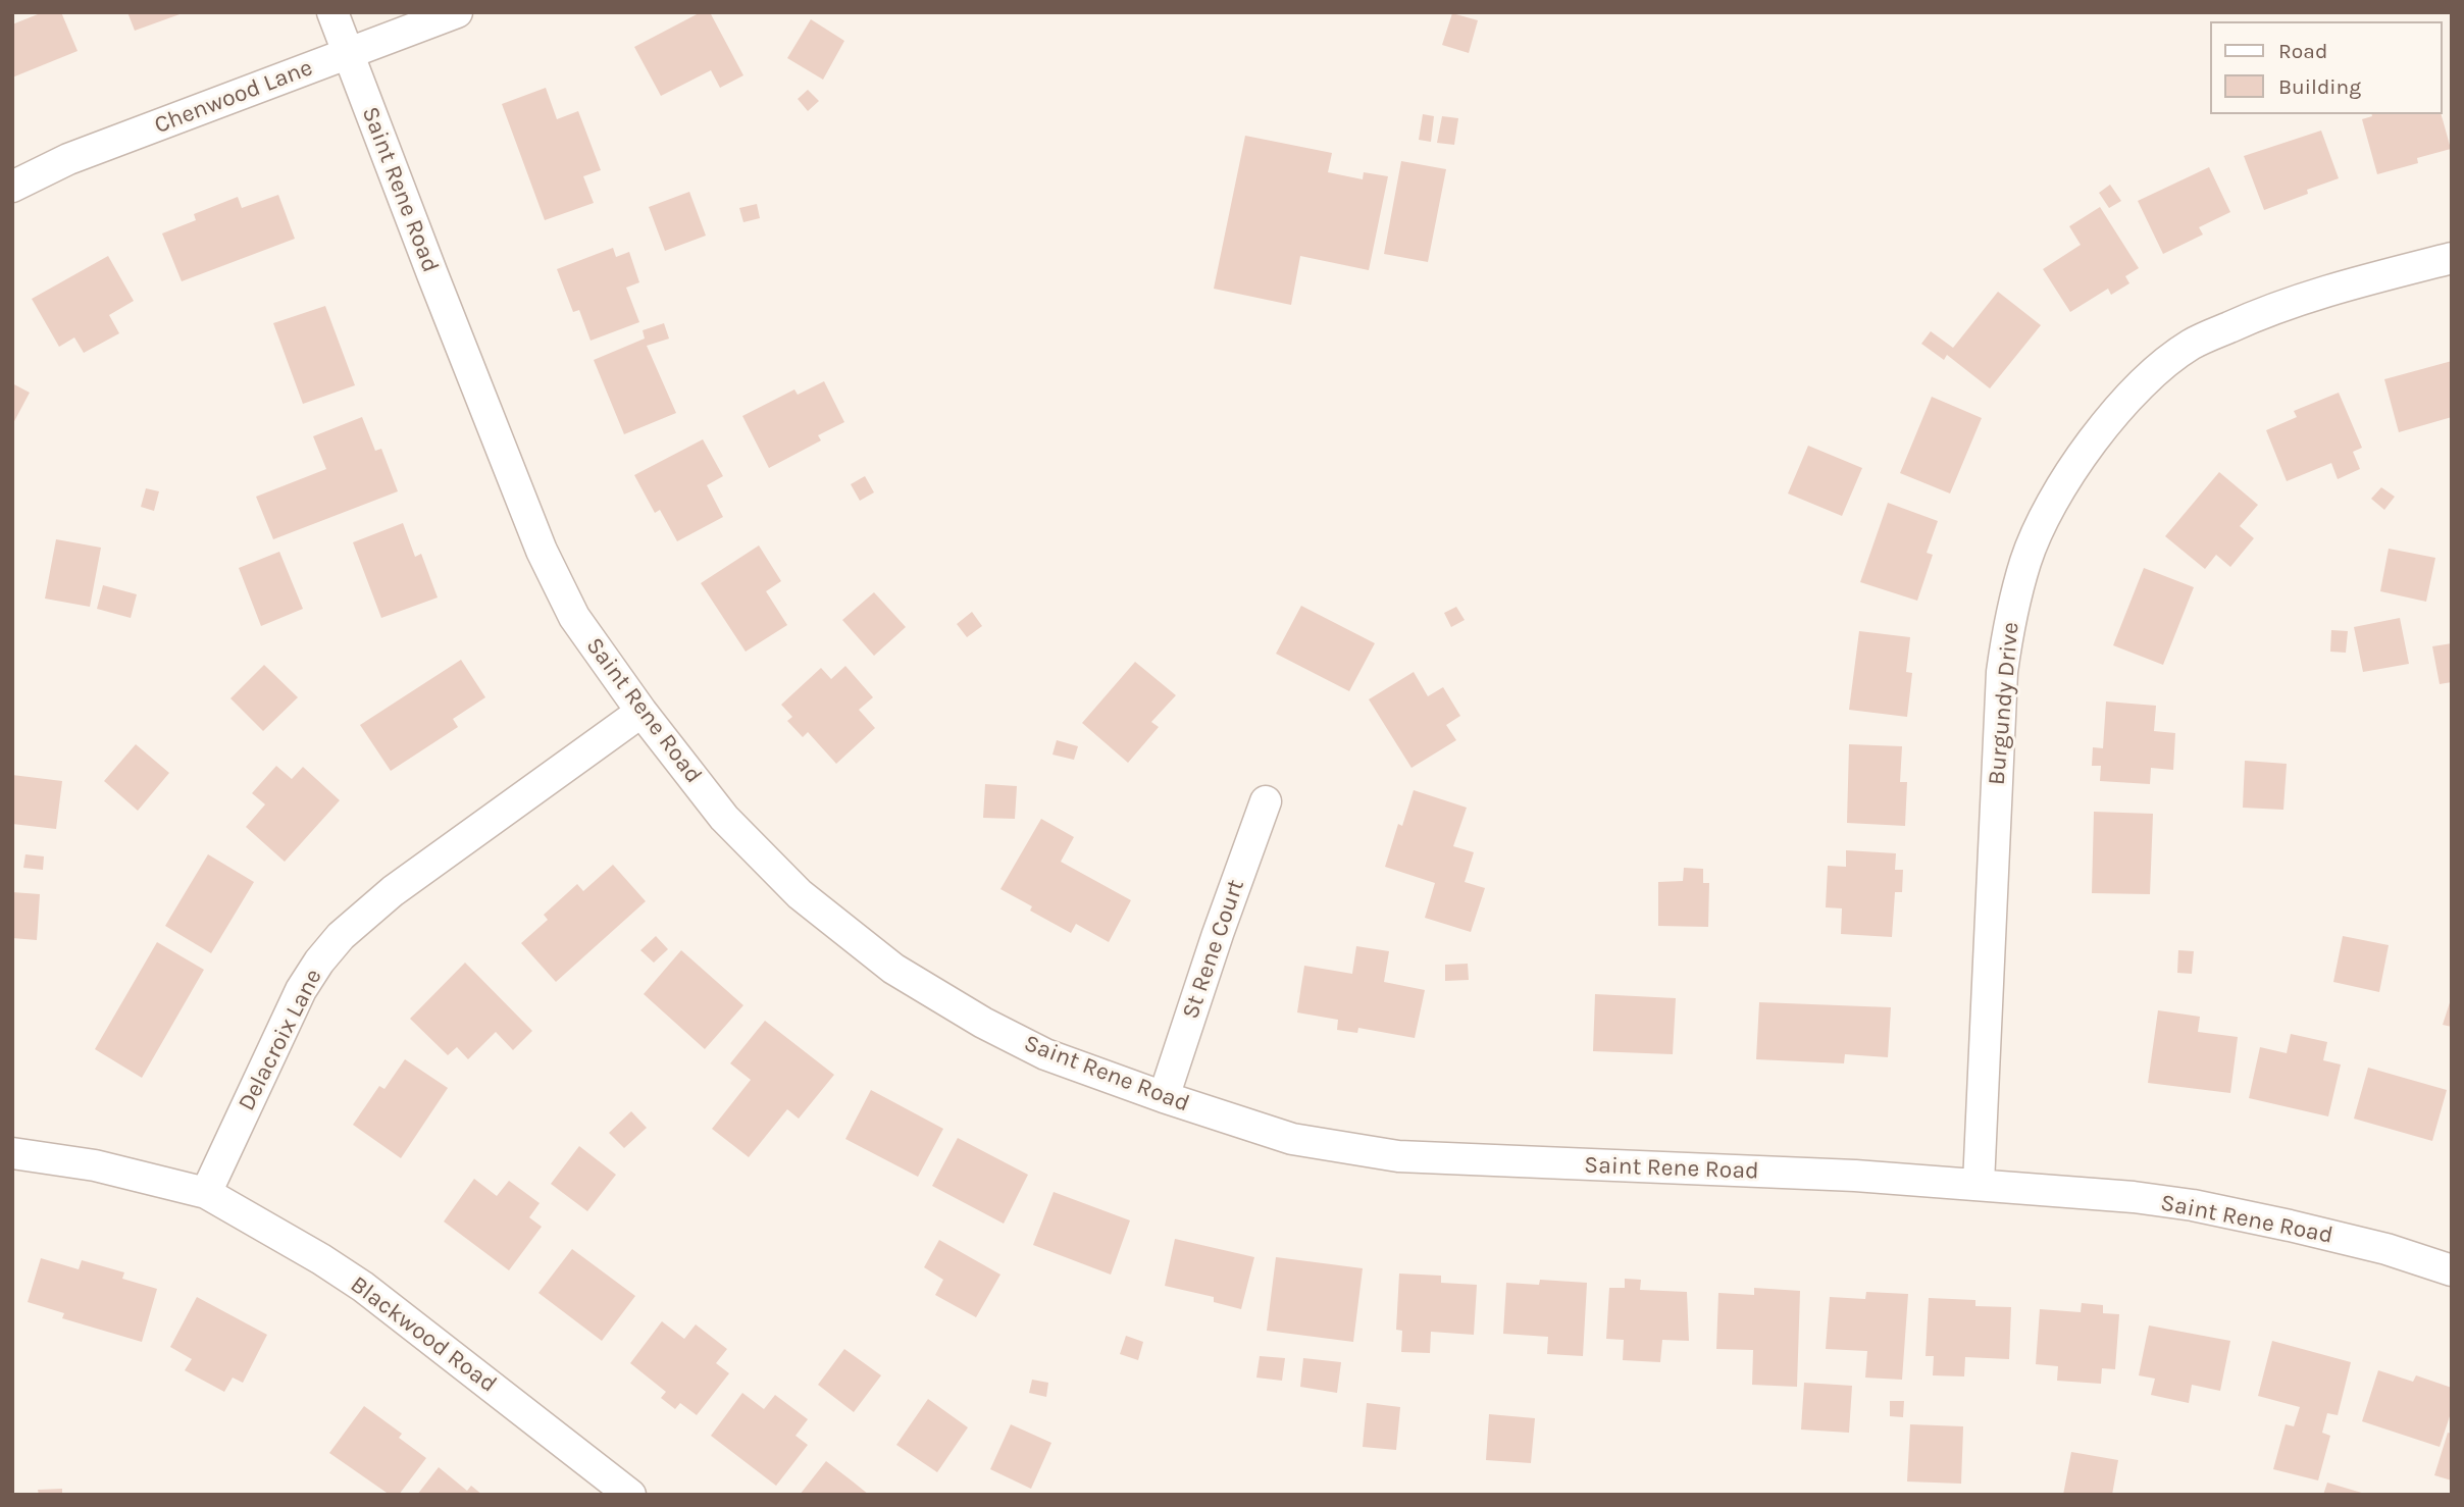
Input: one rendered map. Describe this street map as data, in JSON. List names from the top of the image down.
{
  "streets": {
    "street": [
      "Chenwood Lane",
      "Saint Rene Road",
      "Burgundy Drive",
      "St Rene Court",
      "Delacroix Lane",
      "Blackwood Road"
    ]
  },
  "crossings": [
    ["Chenwood Lane", "Saint Rene Road"],
    ["Saint Rene Road", "Burgundy Drive"],
    ["Saint Rene Road", "St Rene Court"],
    ["Saint Rene Road", "Delacroix Lane"],
    ["Delacroix Lane", "Blackwood Road"]
  ],
  "legend": ["Road", "Building"]
}
